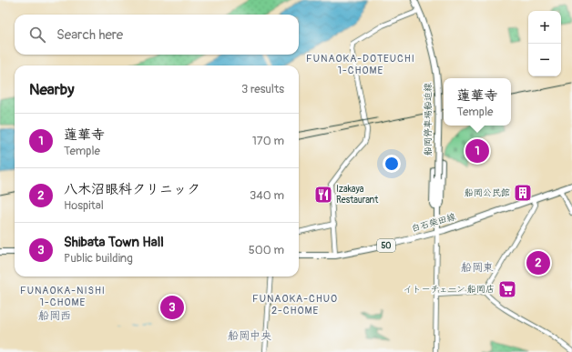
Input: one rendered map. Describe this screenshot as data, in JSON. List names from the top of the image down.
{
  "streets": {
    "main road": ["船岡停車場船迫線", "白石柴田線", "50"]
  },
  "crossings": [
    ["船岡停車場船迫線", "白石柴田線"]
  ],
  "districts": [
    "FUNAOKA-DOTEUCHI 1-CHOME",
    "船岡東",
    "FUNAOKA-NISHI 1-CHOME",
    "FUNAOKA-CHUO 2-CHOME",
    "船岡西",
    "船岡中央"
  ],
  "places": {
    "building": ["船岡公民館"],
    "restaurant": ["Izakaya Restaurant"],
    "supermarket": ["イトーチェーン 船岡店"]
  },
  "page": {
    "map_buttons": ["+", "−"],
    "search": "Search here",
    "heading": ["Nearby", "3 results"],
    "popup": ["蓮華寺", "Temple"],
    "list": [
      {
        "mark": "1",
        "name": "蓮華寺",
        "note": "Temple",
        "value": "170 m"
      },
      {
        "mark": "2",
        "name": "八木沼眼科クリニック",
        "note": "Hospital",
        "value": "340 m"
      },
      {
        "mark": "3",
        "name": "Shibata Town Hall",
        "note": "Public building",
        "value": "500 m"
      }
    ],
    "pins": ["1", "2", "3"]
  }
}
